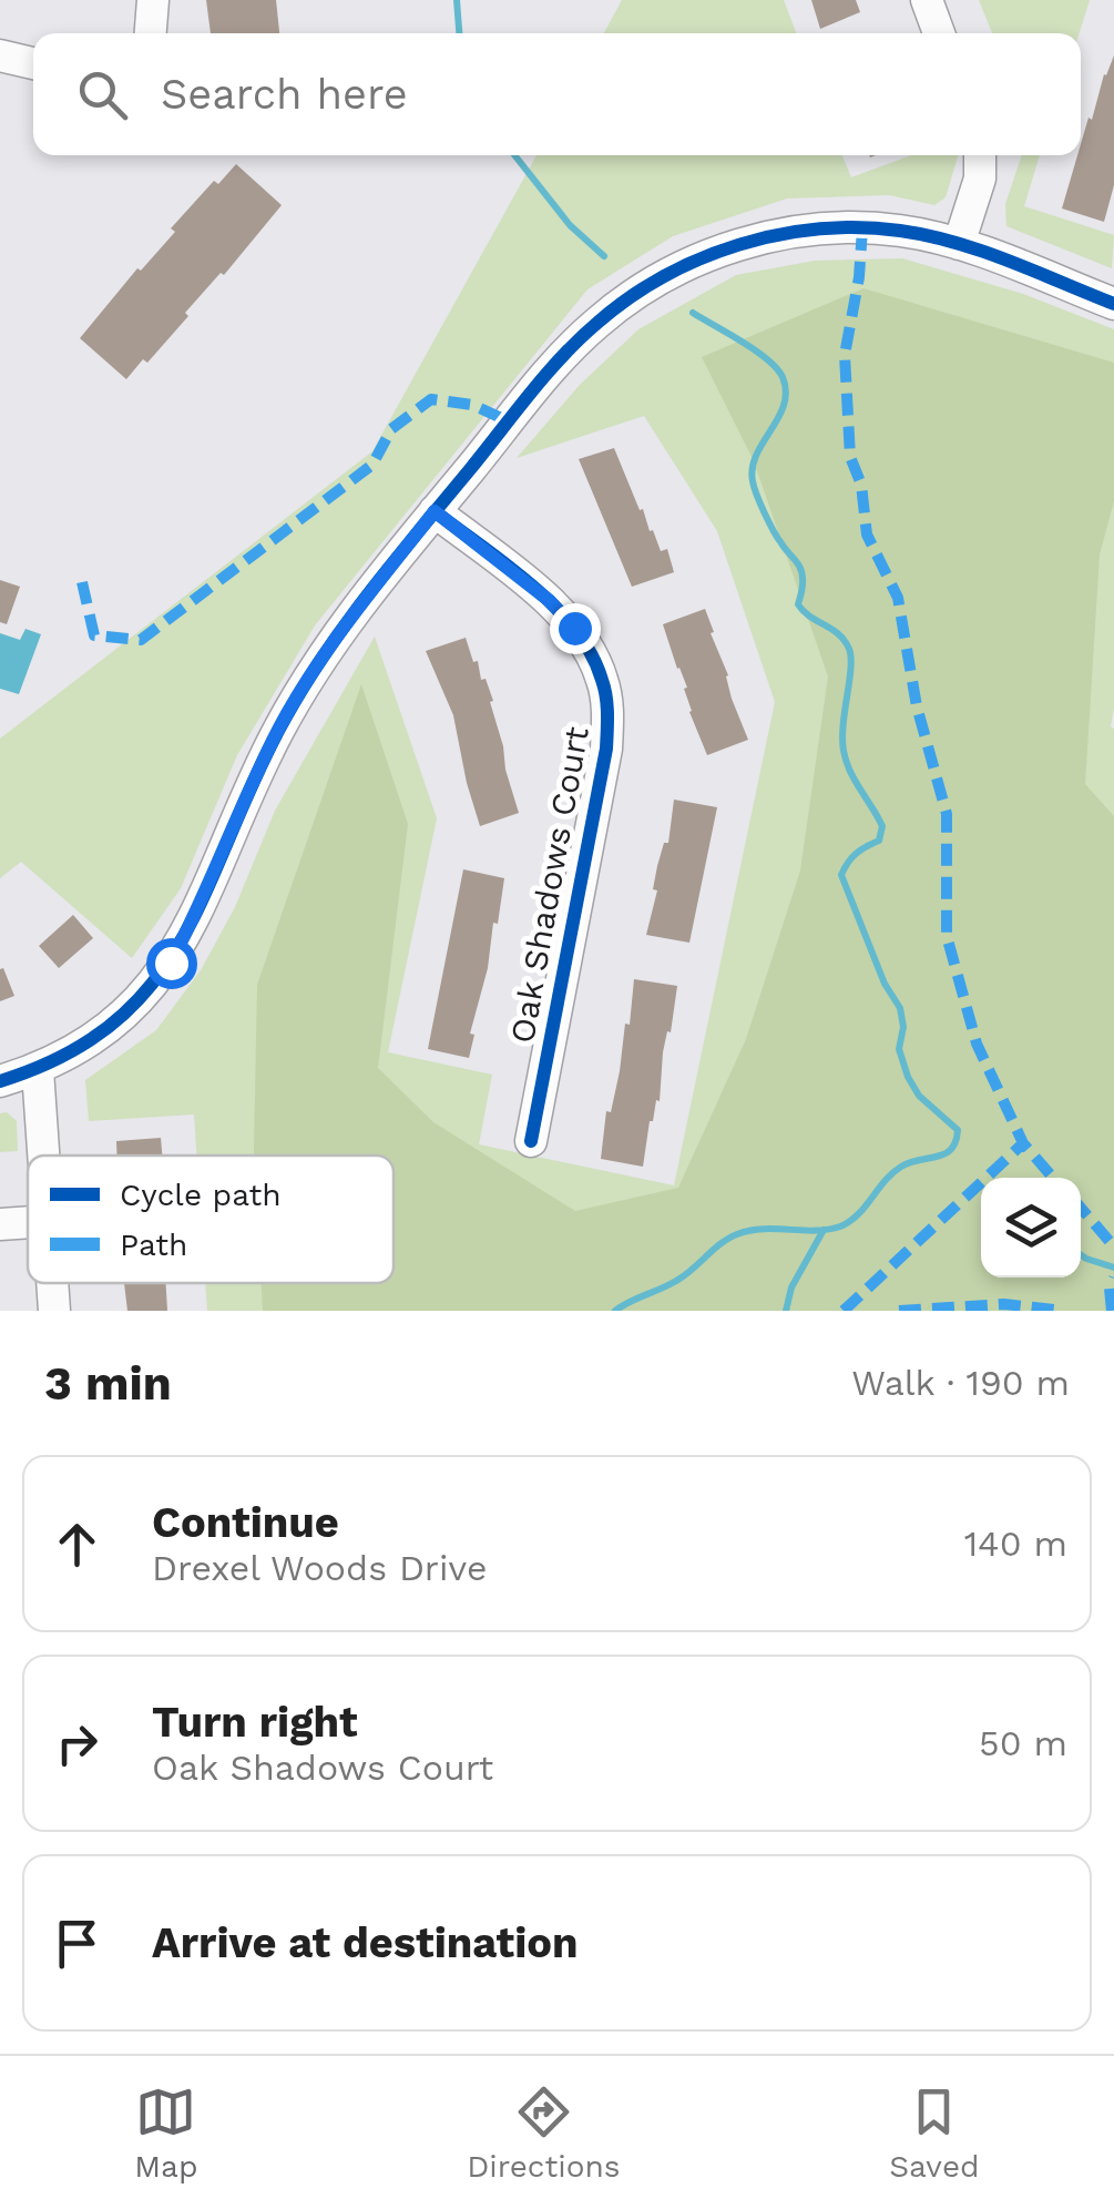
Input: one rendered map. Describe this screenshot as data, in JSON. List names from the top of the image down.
{
  "streets": {
    "street": ["Oak Shadows Court"]
  },
  "legend": ["Cycle path", "Path"],
  "page": {
    "search": "Search here",
    "heading": ["3 min", "Walk · 190 m"],
    "list": [
      ["Continue", "Drexel Woods Drive", "140 m"],
      ["Turn right", "Oak Shadows Court", "50 m"],
      "Arrive at destination"
    ],
    "nav": ["Map", "Directions", "Saved"]
  }
}
